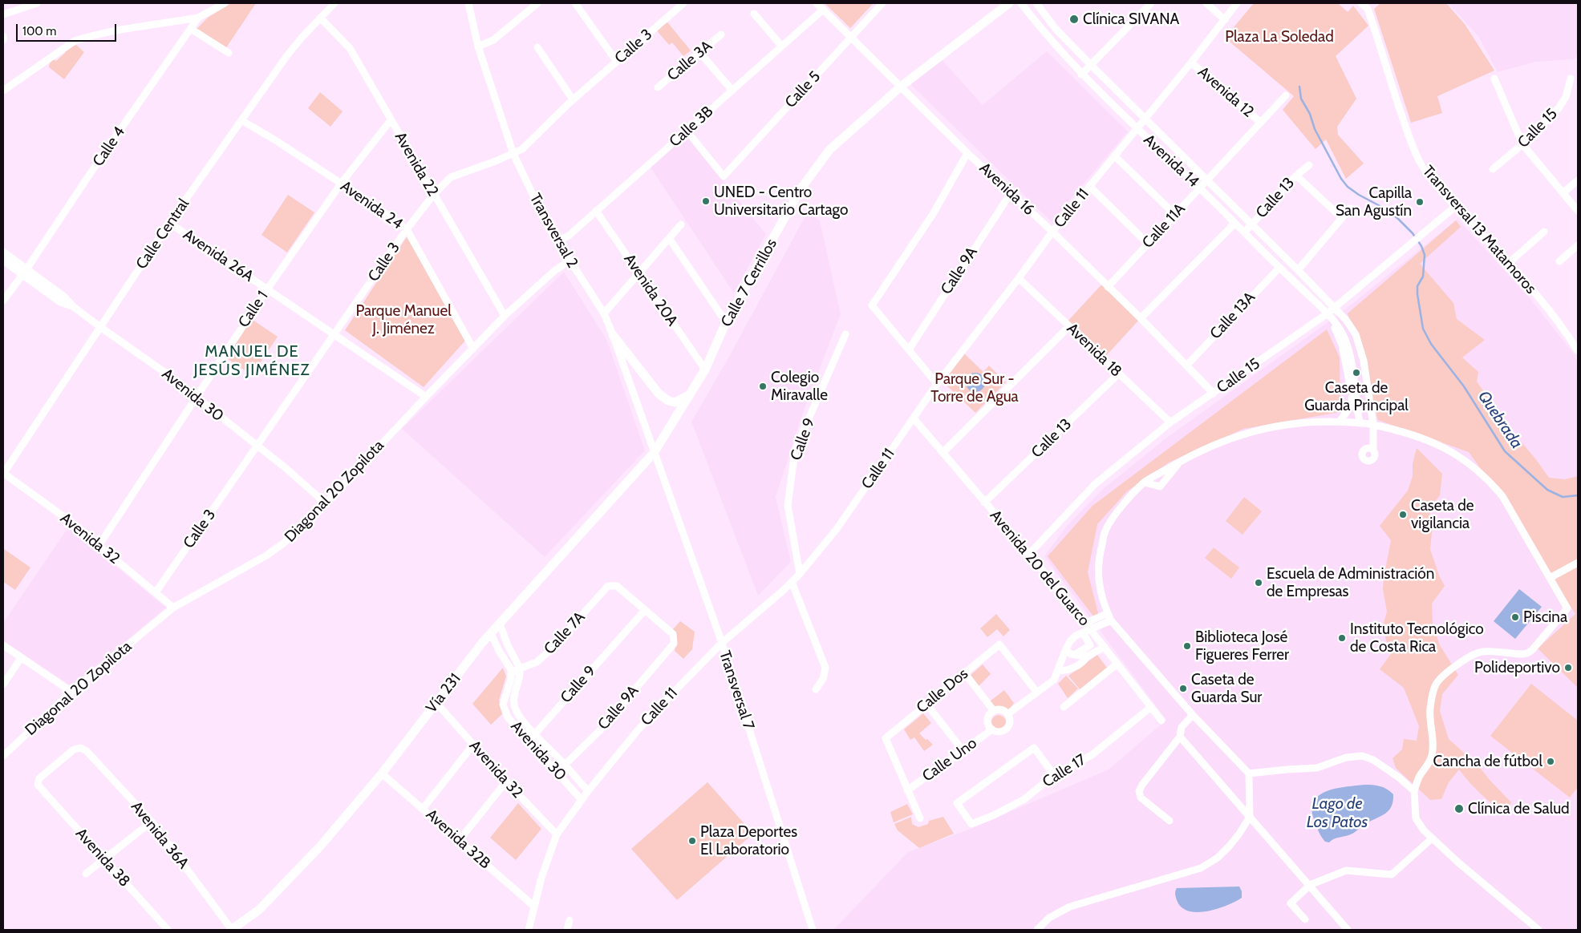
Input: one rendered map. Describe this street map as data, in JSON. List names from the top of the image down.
{
  "streets": {
    "main road": ["Calle 7 Cerrillos", "Vía 231"],
    "street": [
      "Calle 3",
      "Calle 3A",
      "Calle 5",
      "Avenida 12",
      "Calle 3B",
      "Calle 15",
      "Calle 4",
      "Avenida 14",
      "Avenida 22",
      "Avenida 16",
      "Calle 13",
      "Avenida 24",
      "Calle 11",
      "Calle 11A",
      "Transversal 13 Matamoros",
      "Transversal 2",
      "Calle Central",
      "Avenida 26A",
      "Calle 9A",
      "Avenida 20A",
      "Calle 1",
      "Calle 13A",
      "Avenida 18",
      "Avenida 30",
      "Calle 9",
      "Diagonal 20 Zopilota",
      "Avenida 32",
      "Avenida 20 del Guarco",
      "Calle 7A",
      "Transversal 7",
      "Calle Dos",
      "Calle Uno",
      "Calle 17",
      "Avenida 36A",
      "Avenida 32B",
      "Avenida 38"
    ]
  },
  "crossings": [
    ["Calle 3", "Avenida 22"],
    ["Calle 3", "Avenida 24"],
    ["Calle 3", "Transversal 2"],
    ["Calle 3", "Avenida 26A"],
    ["Calle 3", "Avenida 30"],
    ["Calle 3", "Avenida 32"],
    ["Calle 5", "Calle 3B"],
    ["Calle 5", "Avenida 16"],
    ["Avenida 12", "Calle 11"],
    ["Avenida 12", "Calle 11A"],
    ["Calle 3B", "Avenida 16"],
    ["Calle 3B", "Transversal 2"],
    ["Calle 3B", "Avenida 20A"],
    ["Calle 15", "Avenida 14"],
    ["Calle 15", "Avenida 16"],
    ["Calle 15", "Transversal 13 Matamoros"],
    ["Calle 15", "Avenida 18"],
    ["Calle 15", "Avenida 20 del Guarco"],
    ["Calle 4", "Avenida 30"],
    ["Avenida 14", "Calle 13"],
    ["Avenida 14", "Calle 11"],
    ["Avenida 14", "Calle 11A"],
    ["Avenida 14", "Calle 13A"],
    ["Avenida 22", "Calle Central"],
    ["Avenida 22", "Calle 1"],
    ["Avenida 22", "Diagonal 20 Zopilota"],
    ["Avenida 16", "Calle 11"],
    ["Avenida 16", "Calle 11A"],
    ["Avenida 16", "Calle 9A"],
    ["Avenida 16", "Calle 7 Cerrillos"],
    ["Avenida 16", "Calle 13A"],
    ["Calle 13", "Avenida 18"],
    ["Calle 13", "Avenida 20 del Guarco"],
    ["Avenida 24", "Calle Central"],
    ["Avenida 24", "Calle 1"],
    ["Avenida 24", "Diagonal 20 Zopilota"],
    ["Calle 11", "Avenida 18"],
    ["Calle 11", "Avenida 30"],
    ["Calle 11", "Calle 9"],
    ["Calle 11", "Avenida 32"],
    ["Calle 11", "Avenida 20 del Guarco"],
    ["Calle 11", "Transversal 7"],
    ["Calle 11", "Avenida 32B"],
    ["Transversal 2", "Calle 7 Cerrillos"],
    ["Transversal 2", "Diagonal 20 Zopilota"],
    ["Transversal 2", "Transversal 7"],
    ["Transversal 2", "Vía 231"],
    ["Calle Central", "Avenida 26A"],
    ["Calle Central", "Avenida 30"],
    ["Calle Central", "Avenida 32"],
    ["Avenida 26A", "Calle 1"],
    ["Avenida 26A", "Diagonal 20 Zopilota"],
    ["Calle 9A", "Avenida 30"],
    ["Calle 9A", "Calle 9"],
    ["Calle 9A", "Calle 7A"],
    ["Calle 7 Cerrillos", "Avenida 20A"],
    ["Calle 7 Cerrillos", "Transversal 7"],
    ["Calle 7 Cerrillos", "Vía 231"],
    ["Calle 1", "Avenida 30"],
    ["Calle 1", "Avenida 32"],
    ["Avenida 30", "Calle 9"],
    ["Avenida 30", "Diagonal 20 Zopilota"],
    ["Avenida 30", "Calle 7A"],
    ["Calle 9", "Calle 7A"],
    ["Diagonal 20 Zopilota", "Avenida 32"],
    ["Avenida 32", "Vía 231"],
    ["Avenida 20 del Guarco", "Calle 17"],
    ["Transversal 7", "Vía 231"],
    ["Calle Dos", "Calle Uno"],
    ["Vía 231", "Avenida 36A"],
    ["Vía 231", "Avenida 32B"],
    ["Avenida 36A", "Avenida 38"]
  ],
  "districts": ["MANUEL DE JESÚS JIMÉNEZ"],
  "water": ["Quebrada", "Lago de Los Patos"],
  "parks": ["Plaza La Soledad", "Parque Manuel J. Jiménez", "Parque Sur - Torre de Agua"],
  "places": [
    "Clínica SIVANA",
    "UNED - Centro Universitario Cartago",
    "Capilla San Agustín",
    "Caseta de Guarda Principal",
    "Colegio Miravalle",
    "Caseta de vigilancia",
    "Escuela de Administración de Empresas",
    "Piscina",
    "Instituto Tecnológico de Costa Rica",
    "Biblioteca José Figueres Ferrer",
    "Polideportivo",
    "Caseta de Guarda Sur",
    "Cancha de fútbol",
    "Clínica de Salud",
    "Plaza Deportes El Laboratorio"
  ],
  "scale_bar": "100 m"
}
